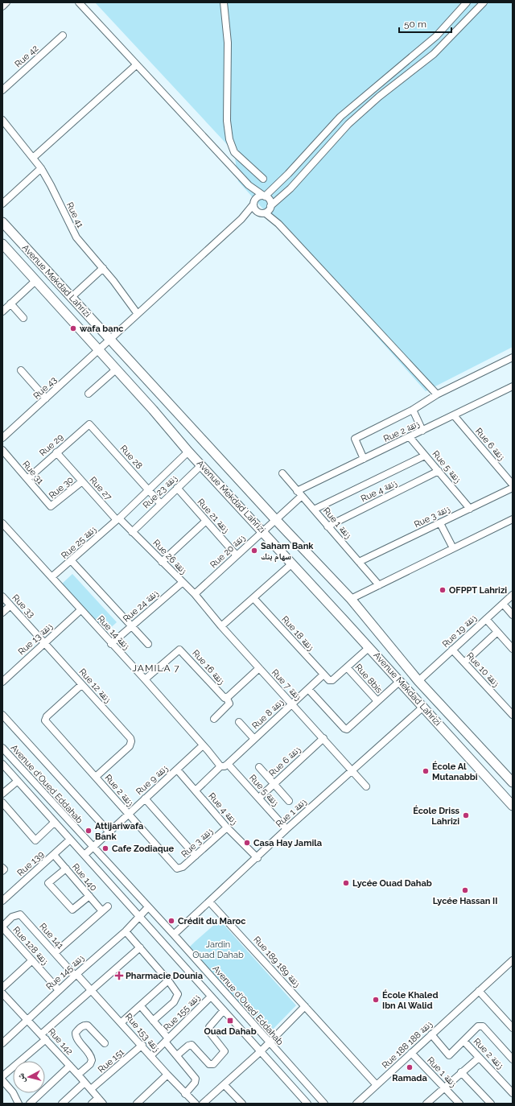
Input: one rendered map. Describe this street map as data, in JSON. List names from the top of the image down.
{
  "streets": {
    "main road": ["Avenue Mekdad Lahrizi"],
    "street": [
      "Rue 42",
      "Rue 41",
      "Rue 43",
      "Rue 2 زنقة",
      "Rue 6 زنقة",
      "Rue 29",
      "Rue 28",
      "Rue 5 زنقة",
      "Rue 31",
      "Rue 30",
      "Rue 27",
      "Rue 4 زنقة",
      "Rue 23 زنقة",
      "Rue 21 زنقة",
      "Rue 3 زنقة",
      "Rue 1 زنقة",
      "Rue 25 زنقة",
      "Rue 20 زنقة",
      "Rue 26 زنقة",
      "Rue 33",
      "Rue 24 زنقة",
      "Rue 19 زنقة",
      "Rue 14 زنقة",
      "Rue 18 زنقة",
      "Rue 13 زنقة",
      "Rue 16 زنقة",
      "Rue 10 زنقة",
      "Rue 8bis",
      "Rue 7 زنقة",
      "Rue 12 زنقة",
      "Rue 8 زنقة",
      "Rue 9 زنقة",
      "Avenue d'Oued Eddahab",
      "Rue 139",
      "Rue 140",
      "Rue 141",
      "Rue 128 زنقة",
      "Rue 189 زنقة 189",
      "Rue 145 زنقة",
      "Rue 155 زنقة",
      "Rue 153 زنقة",
      "Rue 142",
      "Rue 188 زنقة 188",
      "Rue 151"
    ]
  },
  "crossings": [
    ["Rue 41", "Rue 43"],
    ["Avenue Mekdad Lahrizi", "Rue 43"],
    ["Avenue Mekdad Lahrizi", "Rue 23 زنقة"],
    ["Avenue Mekdad Lahrizi", "Rue 1 زنقة"],
    ["Avenue Mekdad Lahrizi", "Rue 25 زنقة"],
    ["Avenue Mekdad Lahrizi", "Rue 20 زنقة"],
    ["Avenue Mekdad Lahrizi", "Rue 19 زنقة"],
    ["Avenue Mekdad Lahrizi", "Rue 7 زنقة"],
    ["Rue 2 زنقة", "Rue 6 زنقة"],
    ["Rue 2 زنقة", "Rue 5 زنقة"],
    ["Rue 2 زنقة", "Rue 3 زنقة"],
    ["Rue 2 زنقة", "Rue 1 زنقة"],
    ["Rue 2 زنقة", "Rue 20 زنقة"],
    ["Rue 2 زنقة", "Rue 12 زنقة"],
    ["Rue 2 زنقة", "Rue 9 زنقة"],
    ["Rue 6 زنقة", "Rue 5 زنقة"],
    ["Rue 6 زنقة", "Rue 7 زنقة"],
    ["Rue 29", "Rue 28"],
    ["Rue 29", "Rue 31"],
    ["Rue 29", "Rue 27"],
    ["Rue 28", "Rue 23 زنقة"],
    ["Rue 28", "Rue 25 زنقة"],
    ["Rue 5 زنقة", "Rue 4 زنقة"],
    ["Rue 5 زنقة", "Rue 3 زنقة"],
    ["Rue 5 زنقة", "Rue 1 زنقة"],
    ["Rue 5 زنقة", "Rue 14 زنقة"],
    ["Rue 5 زنقة", "Rue 8 زنقة"],
    ["Rue 31", "Rue 30"],
    ["Rue 30", "Rue 27"],
    ["Rue 27", "Rue 23 زنقة"],
    ["Rue 27", "Rue 25 زنقة"],
    ["Rue 27", "Rue 26 زنقة"],
    ["Rue 4 زنقة", "Rue 3 زنقة"],
    ["Rue 4 زنقة", "Rue 1 زنقة"],
    ["Rue 4 زنقة", "Rue 8 زنقة"],
    ["Rue 4 زنقة", "Rue 9 زنقة"],
    ["Rue 23 زنقة", "Rue 21 زنقة"],
    ["Rue 23 زنقة", "Rue 26 زنقة"],
    ["Rue 21 زنقة", "Rue 20 زنقة"],
    ["Rue 3 زنقة", "Rue 1 زنقة"],
    ["Rue 1 زنقة", "Rue 20 زنقة"],
    ["Rue 1 زنقة", "Rue 7 زنقة"],
    ["Rue 1 زنقة", "Avenue d'Oued Eddahab"],
    ["Rue 1 زنقة", "Rue 189 زنقة 189"],
    ["Rue 1 زنقة", "Rue 188 زنقة 188"],
    ["Rue 25 زنقة", "Rue 14 زنقة"],
    ["Rue 20 زنقة", "Rue 26 زنقة"],
    ["Rue 20 زنقة", "Rue 7 زنقة"],
    ["Rue 26 زنقة", "Rue 24 زنقة"],
    ["Rue 26 زنقة", "Rue 7 زنقة"],
    ["Rue 33", "Rue 13 زنقة"],
    ["Rue 33", "Rue 12 زنقة"],
    ["Rue 24 زنقة", "Rue 14 زنقة"],
    ["Rue 19 زنقة", "Rue 10 زنقة"],
    ["Rue 14 زنقة", "Rue 13 زنقة"],
    ["Rue 14 زنقة", "Rue 16 زنقة"],
    ["Rue 14 زنقة", "Rue 8 زنقة"],
    ["Rue 14 زنقة", "Rue 9 زنقة"],
    ["Rue 18 زنقة", "Rue 8bis"],
    ["Rue 18 زنقة", "Rue 8 زنقة"],
    ["Rue 13 زنقة", "Rue 12 زنقة"],
    ["Rue 8bis", "Rue 7 زنقة"],
    ["Rue 7 زنقة", "Rue 8 زنقة"],
    ["Rue 9 زنقة", "Avenue d'Oued Eddahab"],
    ["Avenue d'Oued Eddahab", "Rue 145 زنقة"],
    ["Rue 139", "Rue 140"],
    ["Rue 141", "Rue 128 زنقة"],
    ["Rue 141", "Rue 145 زنقة"],
    ["Rue 141", "Rue 153 زنقة"],
    ["Rue 128 زنقة", "Rue 145 زنقة"],
    ["Rue 189 زنقة 189", "Rue 188 زنقة 188"],
    ["Rue 145 زنقة", "Rue 153 زنقة"],
    ["Rue 145 زنقة", "Rue 142"],
    ["Rue 155 زنقة", "Rue 153 زنقة"],
    ["Rue 153 زنقة", "Rue 151"],
    ["Rue 142", "Rue 151"]
  ],
  "districts": ["JAMILA 7"],
  "parks": ["Jardin Ouad Dahab"],
  "places": {
    "other": [
      "wafa banc",
      "Saham Bank سهام بنك",
      "OFPPT Lahrizi",
      "École Al Mutanabbi",
      "École Driss Lahrizi",
      "Attijariwafa Bank",
      "Casa Hay Jamila",
      "Cafe Zodiaque",
      "Lycée Ouad Dahab",
      "Lycée Hassan II",
      "Crédit du Maroc",
      "École Khaled Ibn Al Walid",
      "Ramada"
    ],
    "health": ["Pharmacie Dounia"],
    "transit": ["Ouad Dahab"]
  },
  "scale_bar": "50 m",
  "north": "left"
}
